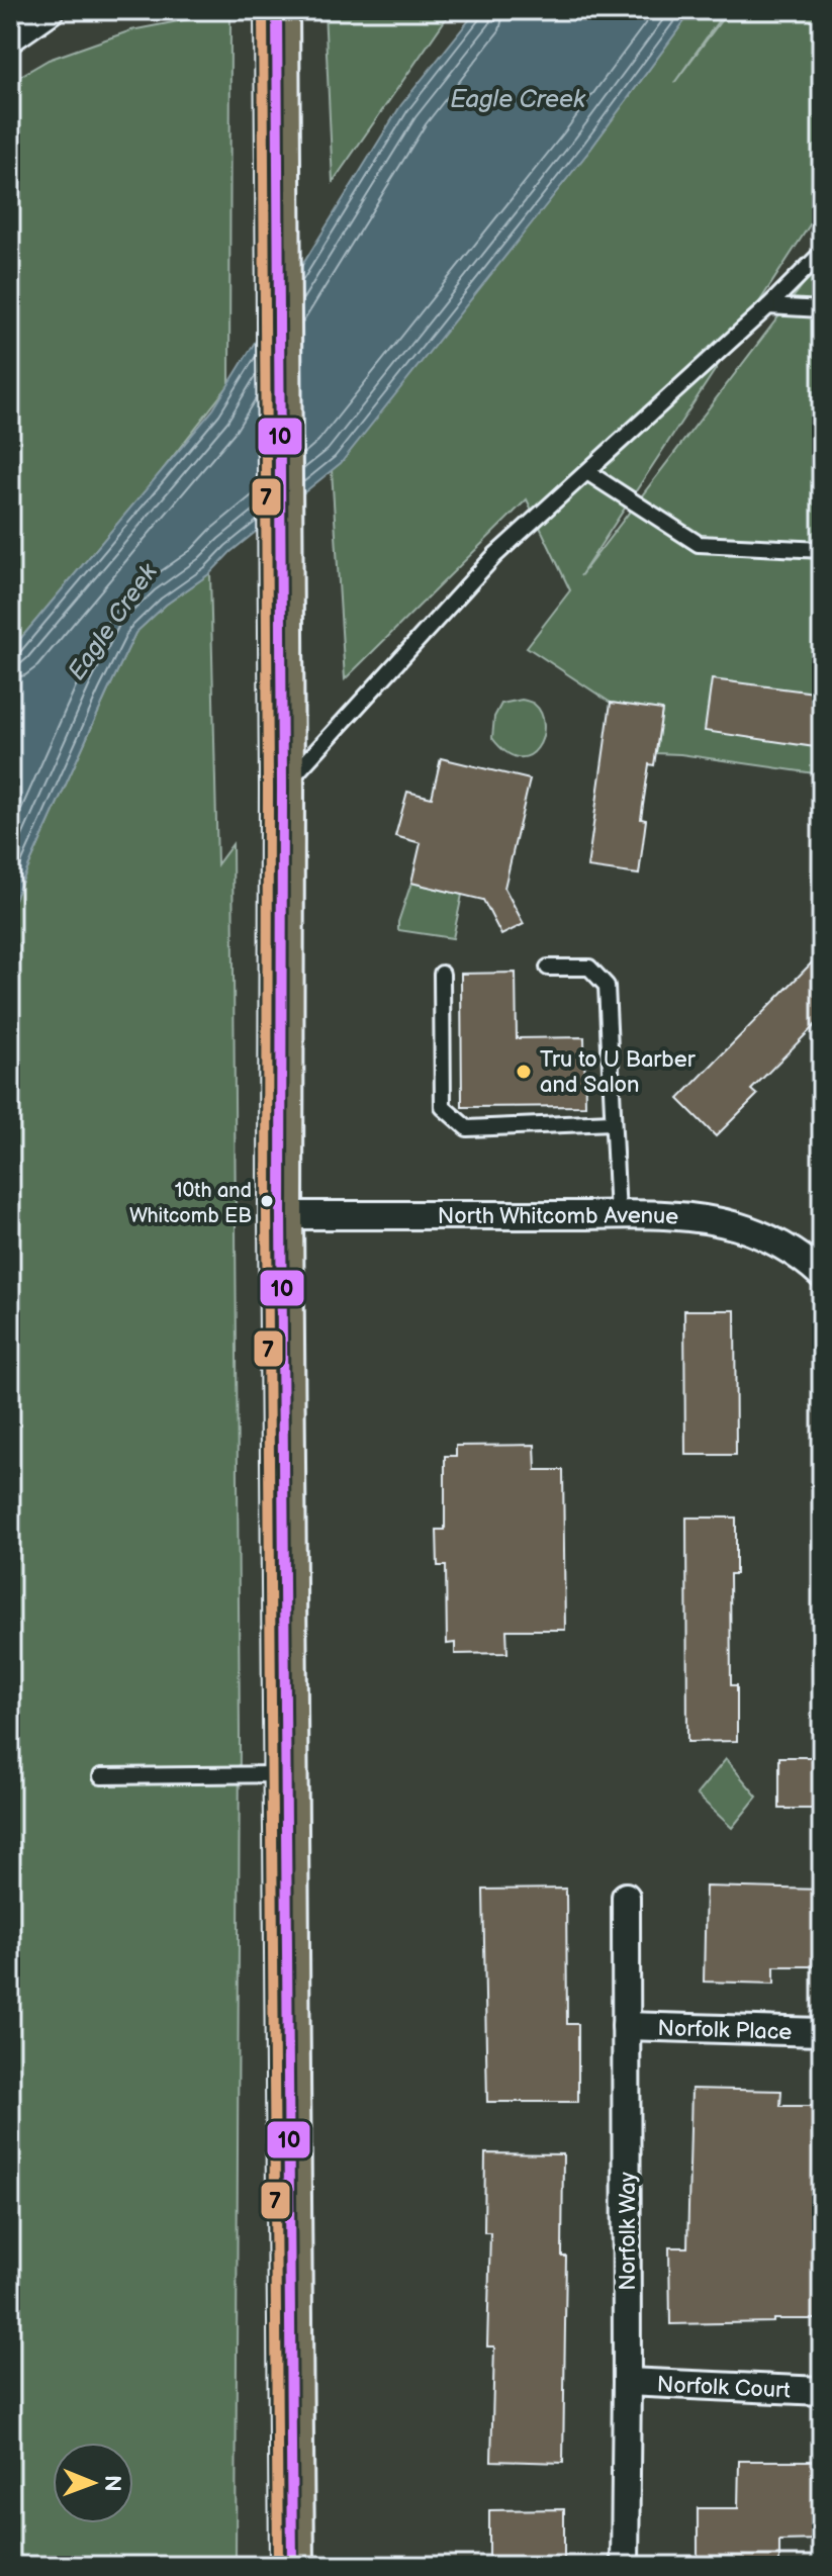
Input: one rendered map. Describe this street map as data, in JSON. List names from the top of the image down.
{
  "streets": {
    "street": [
      "North Whitcomb Avenue",
      "Norfolk Place",
      "Norfolk Way",
      "Norfolk Court"
    ]
  },
  "crossings": [
    ["Norfolk Place", "Norfolk Way"],
    ["Norfolk Way", "Norfolk Court"]
  ],
  "water": ["Eagle Creek"],
  "places": ["Tru to U Barber and Salon", "10th and Whitcomb EB"],
  "lines": ["transit line 10", "transit line 7"],
  "north": "right"
}
